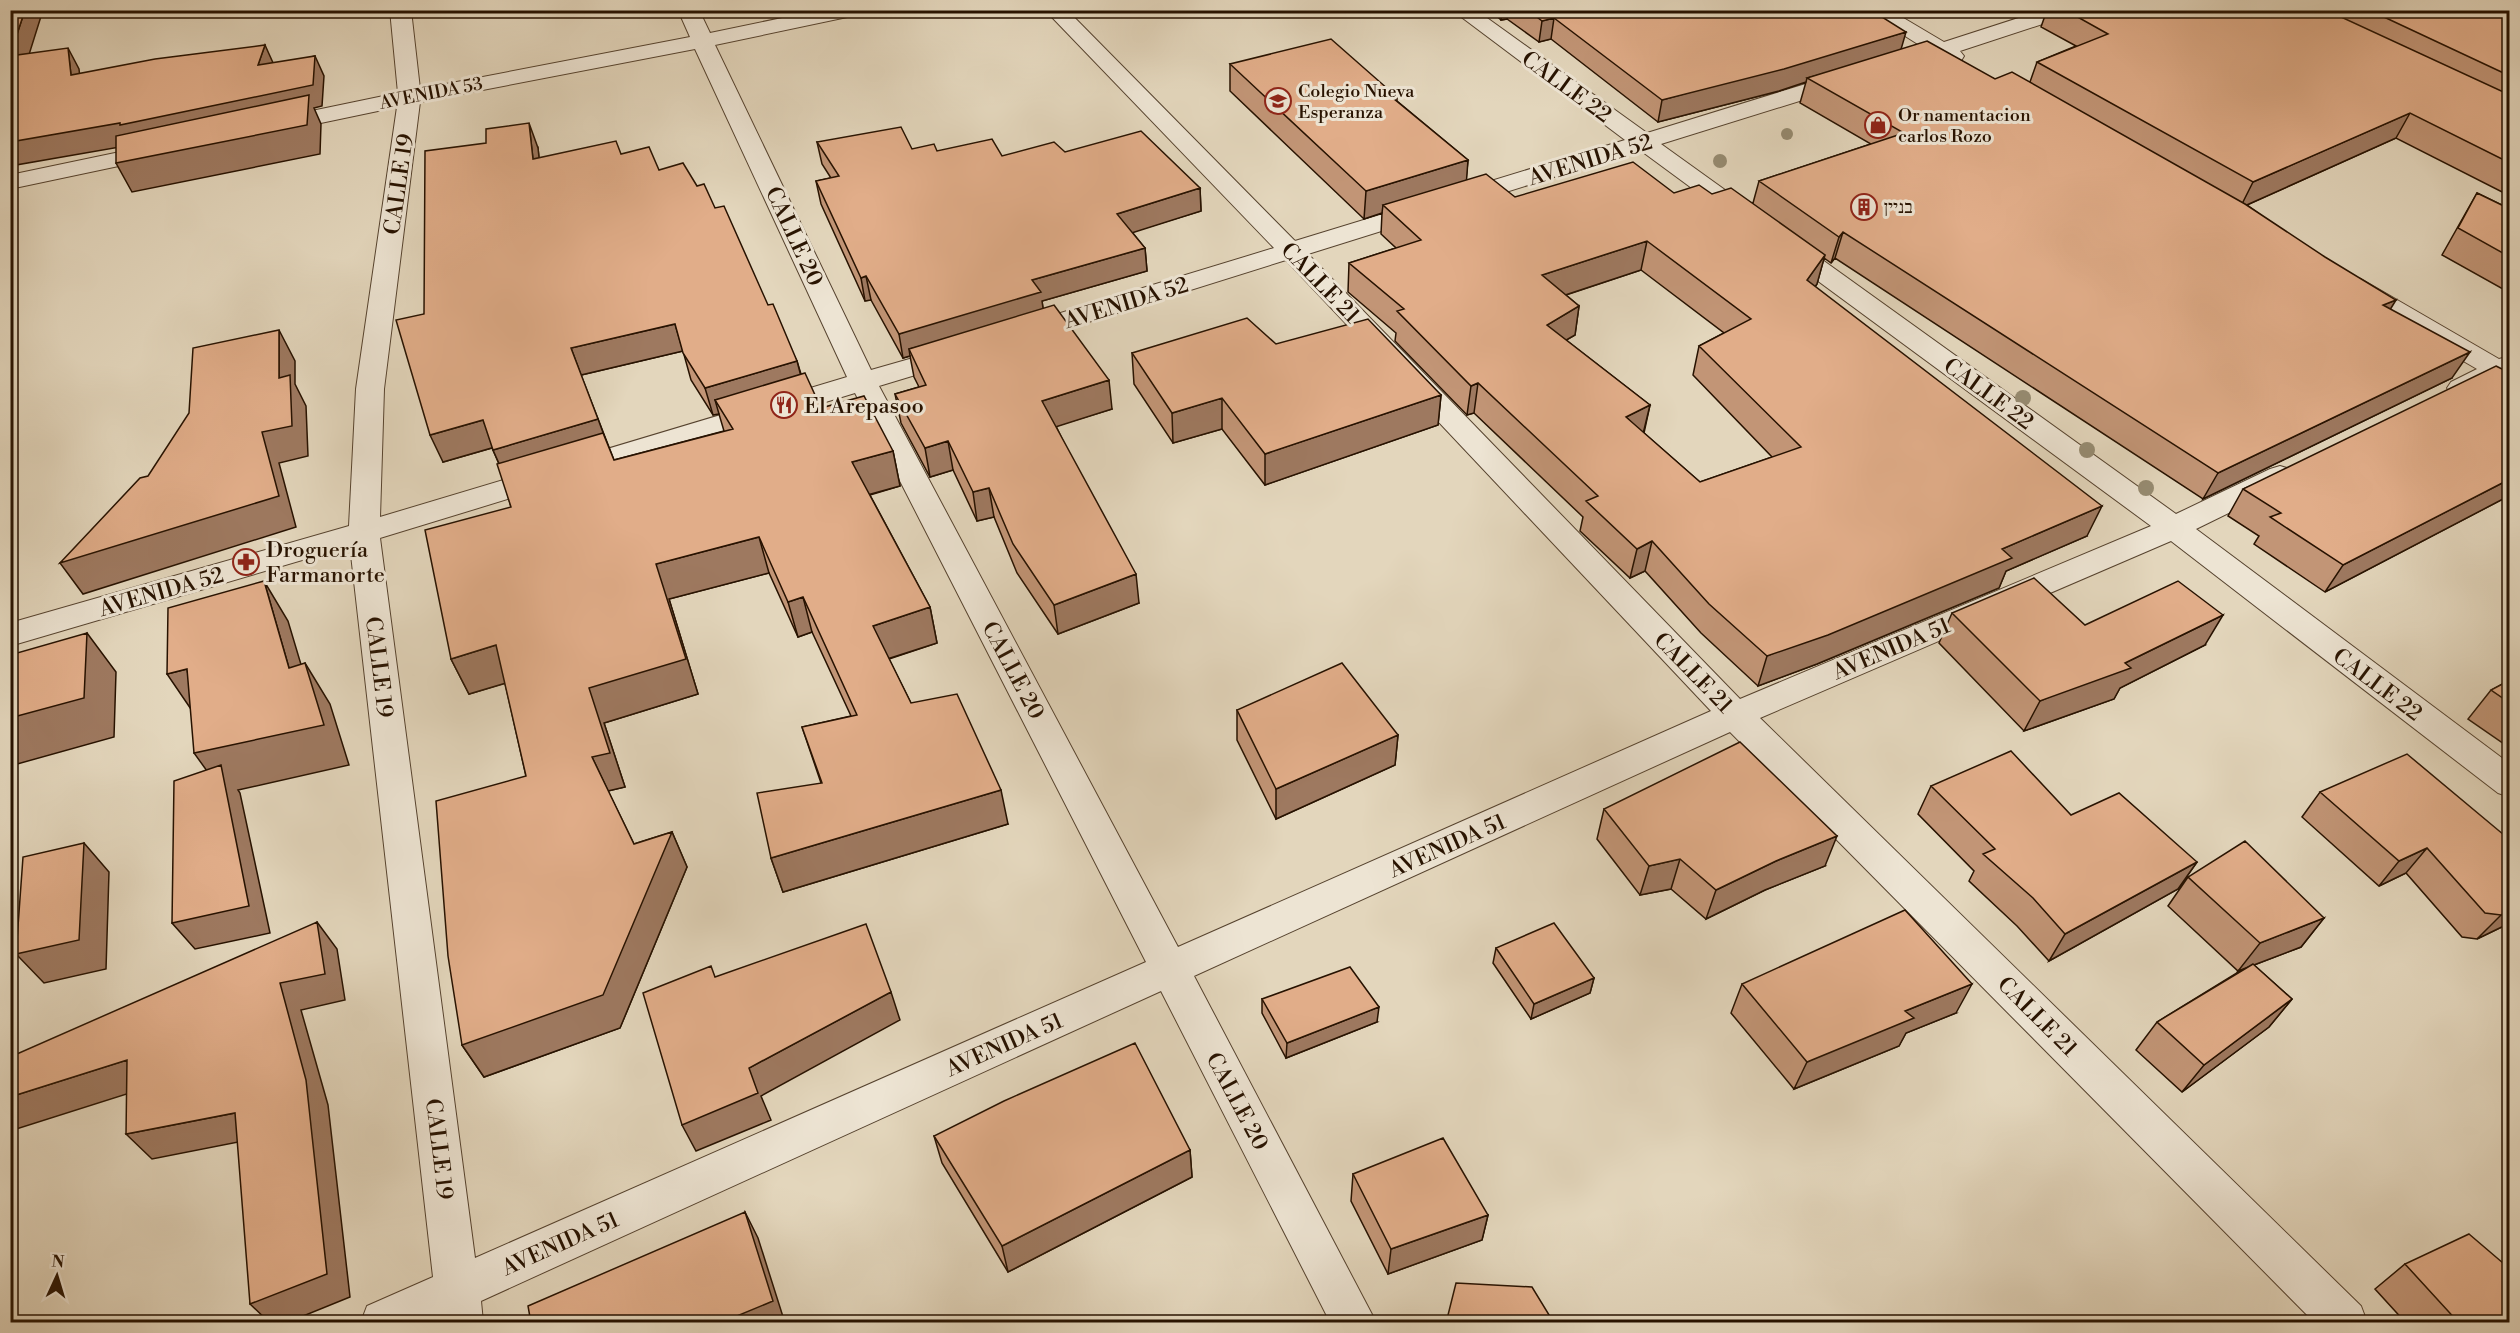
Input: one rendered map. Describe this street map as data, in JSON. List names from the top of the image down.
{
  "streets": {
    "street": [
      "CALLE 22",
      "AVENIDA 53",
      "AVENIDA 52",
      "CALLE 19",
      "CALLE 20",
      "CALLE 21",
      "AVENIDA 51"
    ]
  },
  "crossings": [
    ["CALLE 22", "AVENIDA 52"],
    ["CALLE 22", "AVENIDA 51"],
    ["AVENIDA 53", "CALLE 19"],
    ["AVENIDA 53", "CALLE 20"],
    ["AVENIDA 52", "CALLE 19"],
    ["AVENIDA 52", "CALLE 20"],
    ["AVENIDA 52", "CALLE 21"],
    ["CALLE 19", "AVENIDA 51"],
    ["CALLE 20", "AVENIDA 51"],
    ["CALLE 21", "AVENIDA 51"]
  ],
  "places": {
    "school or university": ["Colegio Nueva Esperanza"],
    "shop": ["Or namentacion carlos Rozo"],
    "building": ["בניין"],
    "restaurant": ["El Arepasoo"],
    "pharmacy": ["Droguería Farmanorte"]
  },
  "north": "top"
}
